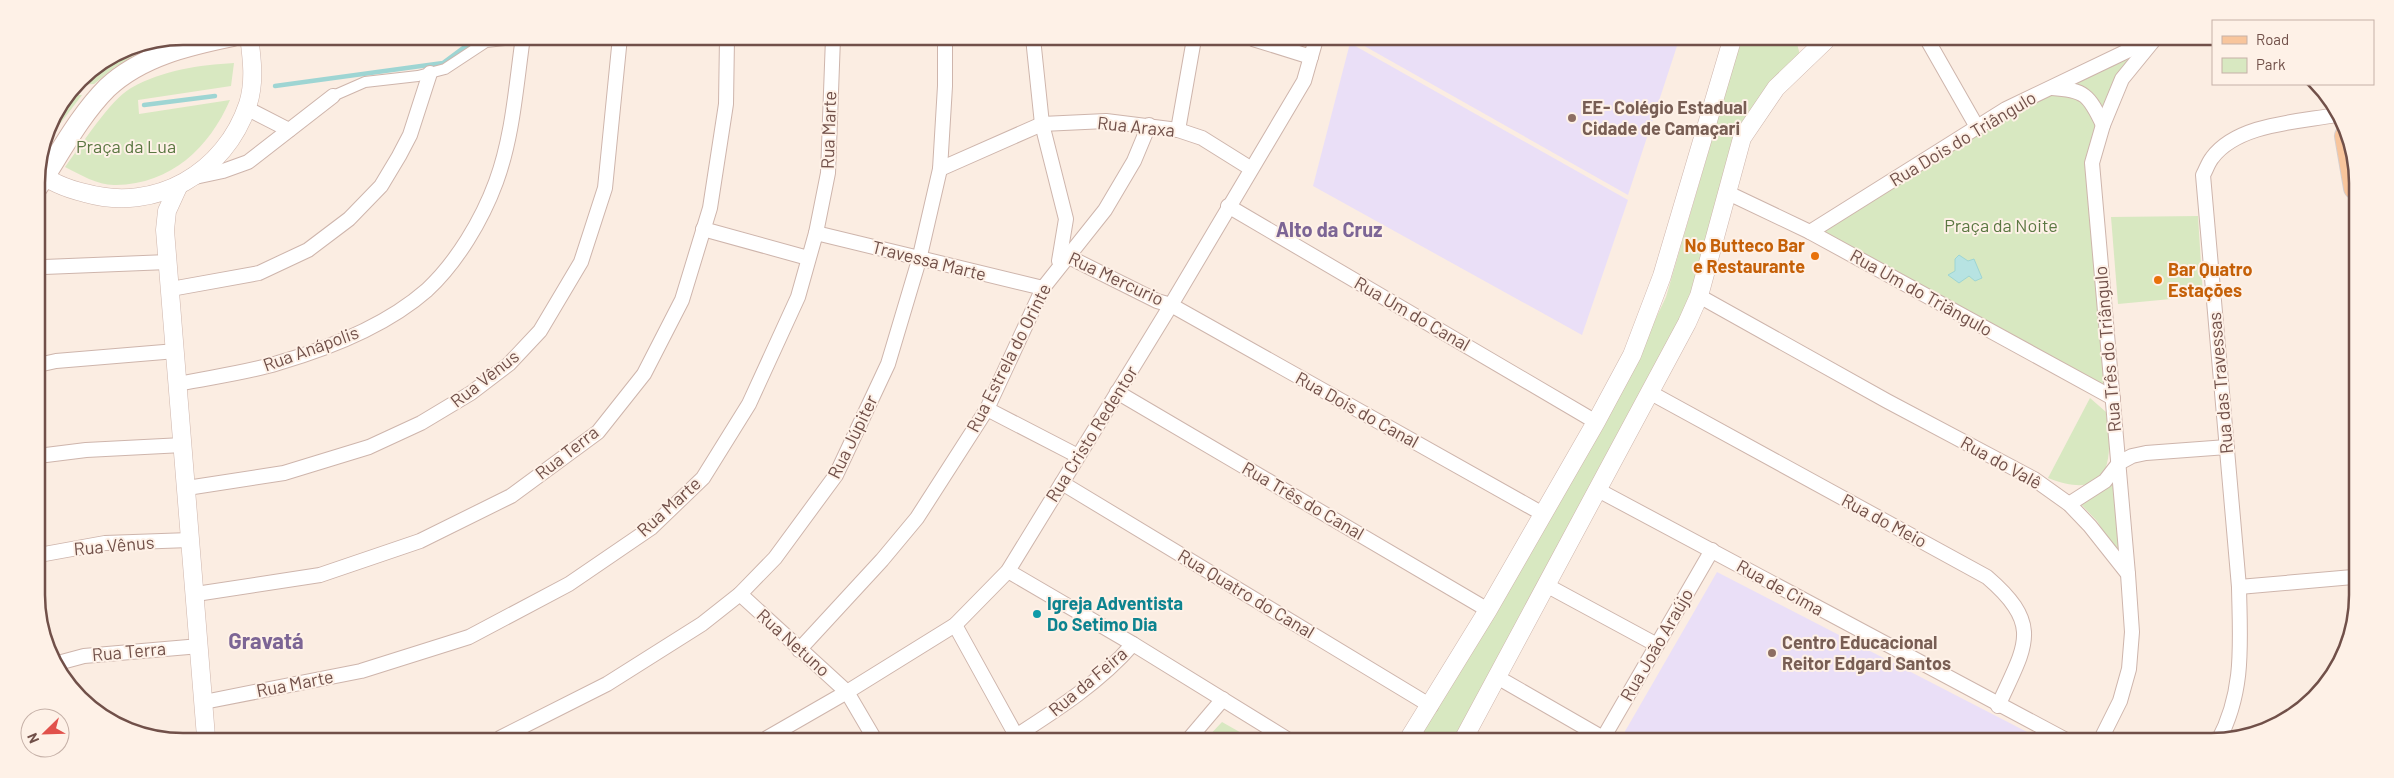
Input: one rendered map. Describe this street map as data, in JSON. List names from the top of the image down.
{
  "streets": {
    "street": [
      "Rua Araxa",
      "Rua Marte",
      "Rua Dois do Triângulo",
      "Travessa Marte",
      "Rua Mercurio",
      "Rua Um do Triângulo",
      "Rua Um do Canal",
      "Rua Anápolis",
      "Rua Três do Triângulo",
      "Rua Estrela do Orinte",
      "Rua Vênus",
      "Rua das Travessas",
      "Rua Dois do Canal",
      "Rua Cristo Redentor",
      "Rua Júpiter",
      "Rua Terra",
      "Rua do Valê",
      "Rua Três do Canal",
      "Rua do Meio",
      "Rua de Cima",
      "Rua Quatro do Canal",
      "Rua Netuno",
      "Rua João Araújo",
      "Rua da Feira"
    ]
  },
  "crossings": [
    ["Rua Araxa", "Rua Estrela do Orinte"],
    ["Rua Araxa", "Rua Cristo Redentor"],
    ["Rua Marte", "Travessa Marte"],
    ["Rua Dois do Triângulo", "Rua Um do Triângulo"],
    ["Travessa Marte", "Rua Estrela do Orinte"],
    ["Travessa Marte", "Rua Júpiter"],
    ["Rua Mercurio", "Rua Estrela do Orinte"],
    ["Rua Mercurio", "Rua Dois do Canal"],
    ["Rua Mercurio", "Rua Cristo Redentor"],
    ["Rua Um do Triângulo", "Rua Três do Triângulo"],
    ["Rua Um do Canal", "Rua Cristo Redentor"],
    ["Rua Três do Triângulo", "Rua do Valê"],
    ["Rua Estrela do Orinte", "Rua Netuno"],
    ["Rua Dois do Canal", "Rua Cristo Redentor"],
    ["Rua Cristo Redentor", "Rua Três do Canal"],
    ["Rua Cristo Redentor", "Rua Quatro do Canal"],
    ["Rua Cristo Redentor", "Rua Netuno"],
    ["Rua Júpiter", "Rua Netuno"],
    ["Rua do Meio", "Rua de Cima"],
    ["Rua de Cima", "Rua João Araújo"]
  ],
  "districts": ["Alto da Cruz", "Gravatá"],
  "parks": ["Praça da Lua", "Praça da Noite"],
  "places": [
    "EE- Colégio Estadual Cidade de Camaçari",
    "No Butteco Bar e Restaurante",
    "Bar Quatro Estações",
    "Igreja Adventista Do Setimo Dia",
    "Centro Educacional Reitor Edgard Santos"
  ],
  "legend": ["Road", "Park"],
  "north": "bottom left"
}
